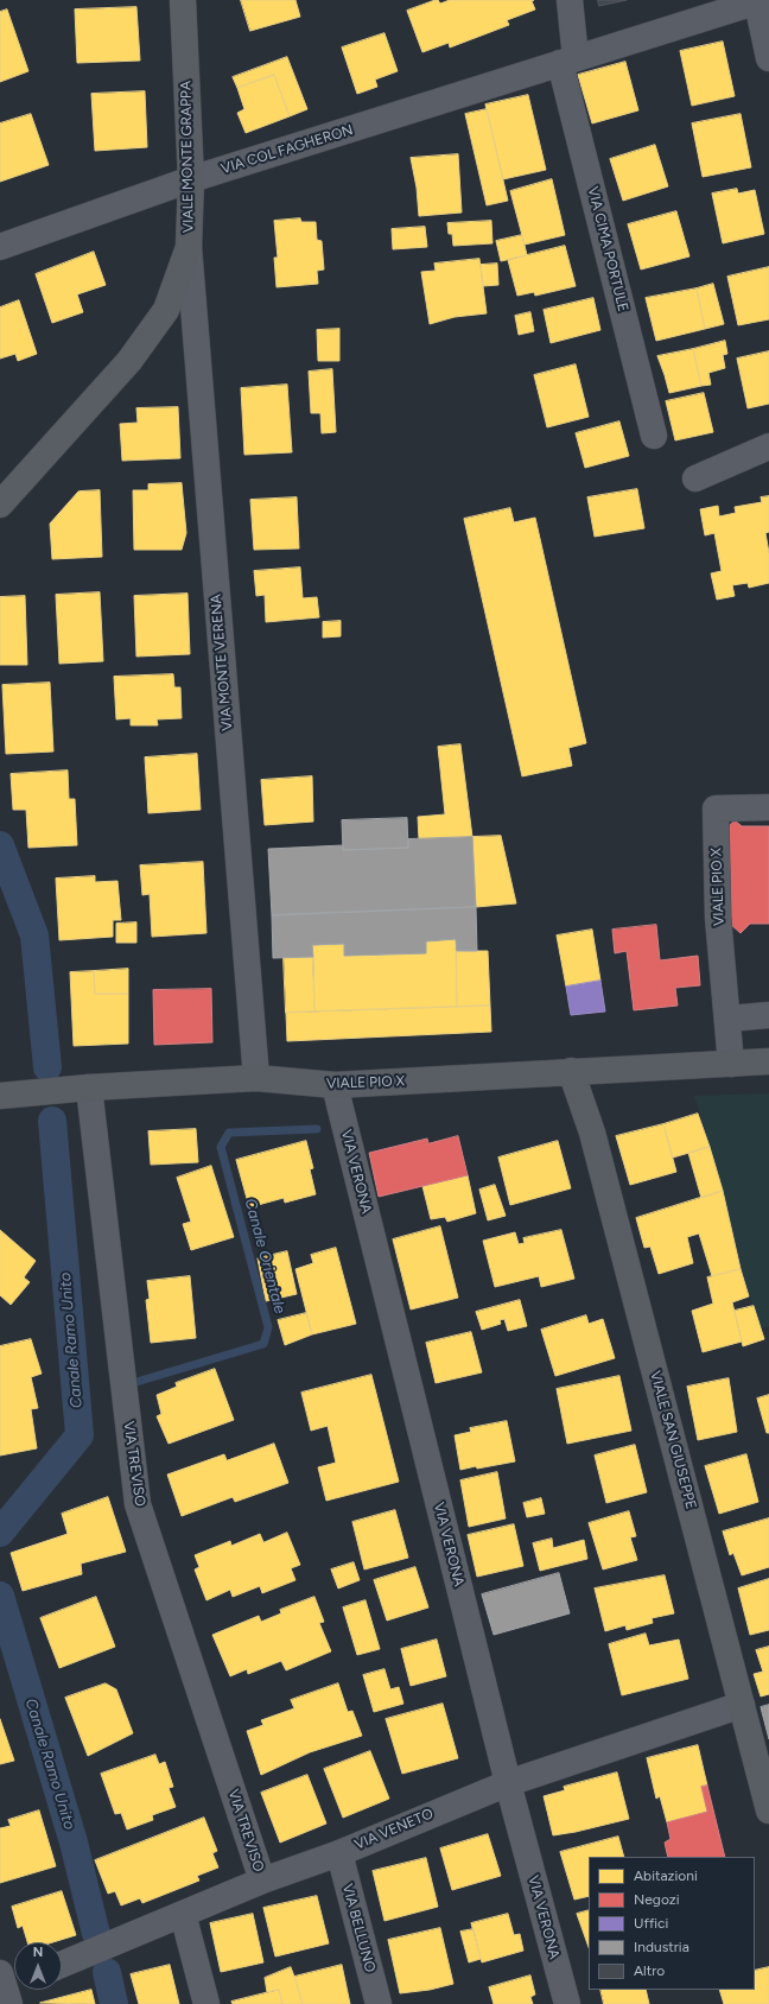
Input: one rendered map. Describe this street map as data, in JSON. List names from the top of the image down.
{
  "streets": {
    "main road": ["VIALE MONTE GRAPPA", "VIALE PIO X", "VIALE SAN GIUSEPPE"],
    "street": [
      "VIA COL FAGHERON",
      "VIA CIMA PORTULE",
      "VIA MONTE VERENA",
      "VIA VERONA",
      "VIA TREVISO",
      "VIA VENETO",
      "VIA BELLUNO"
    ]
  },
  "crossings": [
    ["VIA COL FAGHERON", "VIALE MONTE GRAPPA"],
    ["VIA COL FAGHERON", "VIA CIMA PORTULE"],
    ["VIALE MONTE GRAPPA", "VIA MONTE VERENA"],
    ["VIA MONTE VERENA", "VIALE PIO X"],
    ["VIALE PIO X", "VIA VERONA"],
    ["VIALE PIO X", "VIALE SAN GIUSEPPE"],
    ["VIALE PIO X", "VIA TREVISO"],
    ["VIA VERONA", "VIA VENETO"],
    ["VIALE SAN GIUSEPPE", "VIA VENETO"],
    ["VIA TREVISO", "VIA VENETO"],
    ["VIA VENETO", "VIA BELLUNO"]
  ],
  "water": ["Canale Orientale", "Canale Ramo Unito"],
  "legend": [
    "Abitazioni",
    "Negozi",
    "Uffici",
    "Industria",
    "Altro"
  ],
  "north": "top"
}
